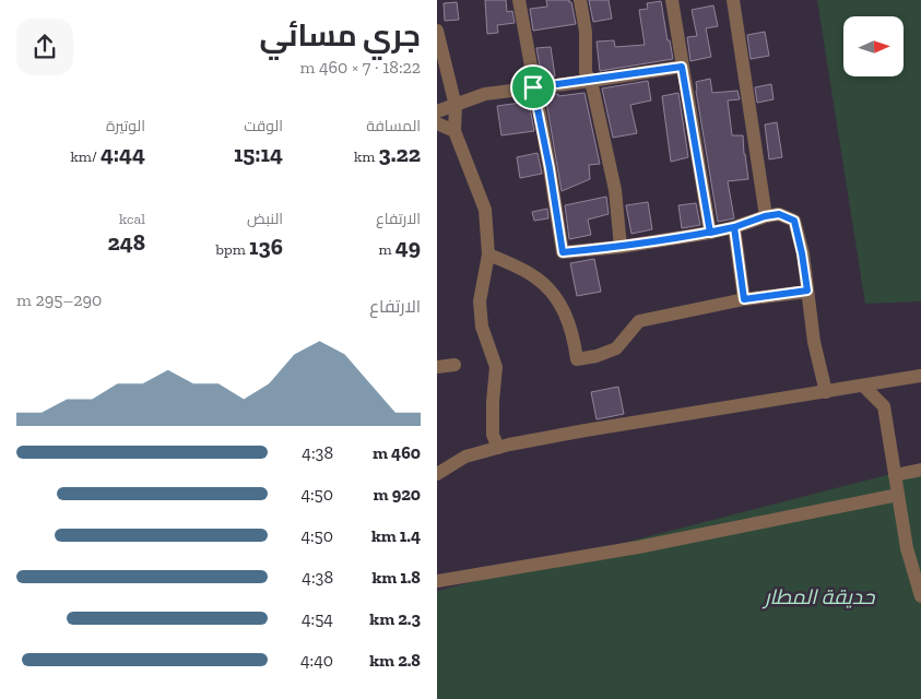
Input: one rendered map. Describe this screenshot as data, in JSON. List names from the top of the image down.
{
  "parks": ["حديقة المطار"],
  "north": "right",
  "page": {
    "heading": ["جري مسائي", "18:22 · 7 × 460 m"],
    "stats": [
      ["المسافة", "3.22 km"],
      ["الوقت", "15:14"],
      ["الوتيرة", "4:44 /km"],
      ["الارتفاع", "49 m"],
      ["النبض", "136 bpm"],
      ["kcal", "248"]
    ],
    "chart": ["الارتفاع", "290–295 m"],
    "list": [
      {
        "name": "460 m",
        "note": "4:38"
      },
      {
        "name": "920 m",
        "note": "4:50"
      },
      {
        "name": "1.4 km",
        "note": "4:50"
      },
      {
        "name": "1.8 km",
        "note": "4:38"
      },
      {
        "name": "2.3 km",
        "note": "4:54"
      },
      {
        "name": "2.8 km",
        "note": "4:40"
      }
    ]
  }
}
